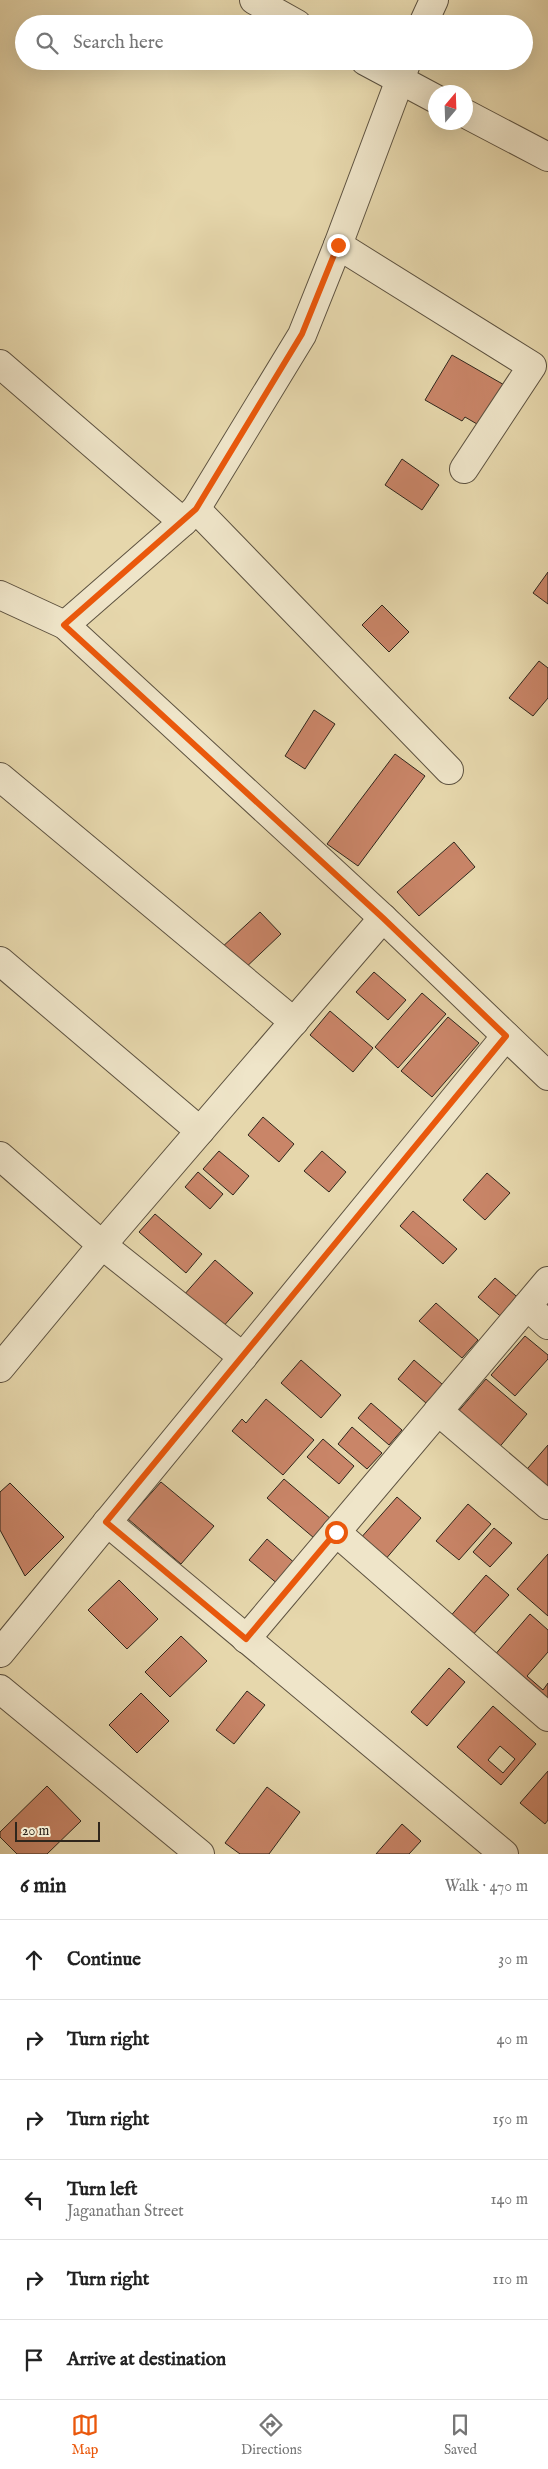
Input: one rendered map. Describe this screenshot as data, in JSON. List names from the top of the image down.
{
  "scale_bar": "20 m",
  "north": "top",
  "page": {
    "search": "Search here",
    "scale": "20 m",
    "heading": ["6 min", "Walk · 470 m"],
    "list": [
      ["Continue", "30 m"],
      ["Turn right", "40 m"],
      ["Turn right", "150 m"],
      ["Turn left", "Jaganathan Street", "140 m"],
      ["Turn right", "110 m"],
      "Arrive at destination"
    ],
    "nav": ["Map", "Directions", "Saved"]
  }
}
